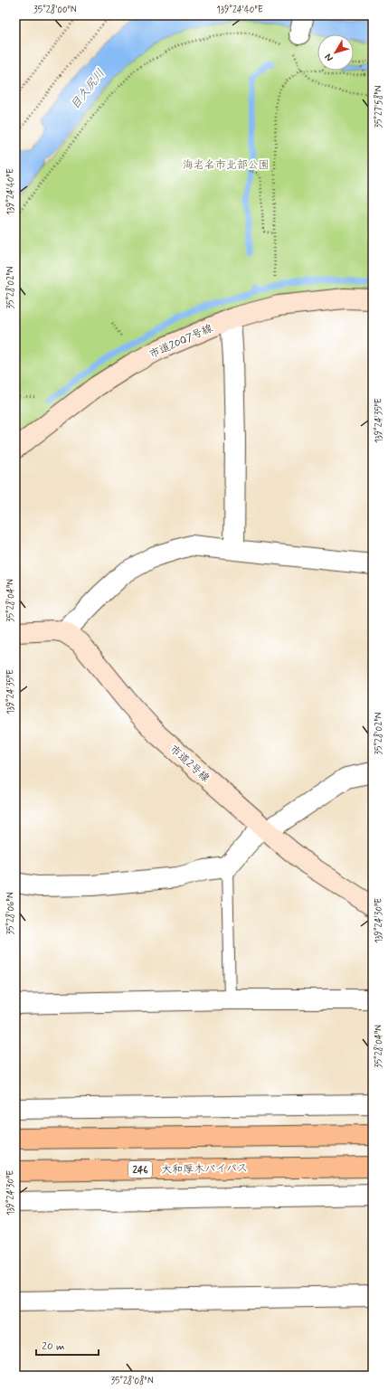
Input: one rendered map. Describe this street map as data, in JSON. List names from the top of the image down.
{
  "streets": {
    "highway": ["大和厚木バイパス", "246"],
    "street": ["市道2007号線", "市道2号線"]
  },
  "water": ["目久尻川"],
  "parks": ["海老名市北部公園"],
  "scale_bar": "20 m",
  "north": "bottom left",
  "coordinates": [
    "35°28'00\"N",
    "139°24'40\"E",
    "35°27'58\"N",
    "35°28'02\"N",
    "139°24'35\"E",
    "35°28'04\"N",
    "35°28'06\"N",
    "139°24'30\"E",
    "35°28'08\"N"
  ]
}
